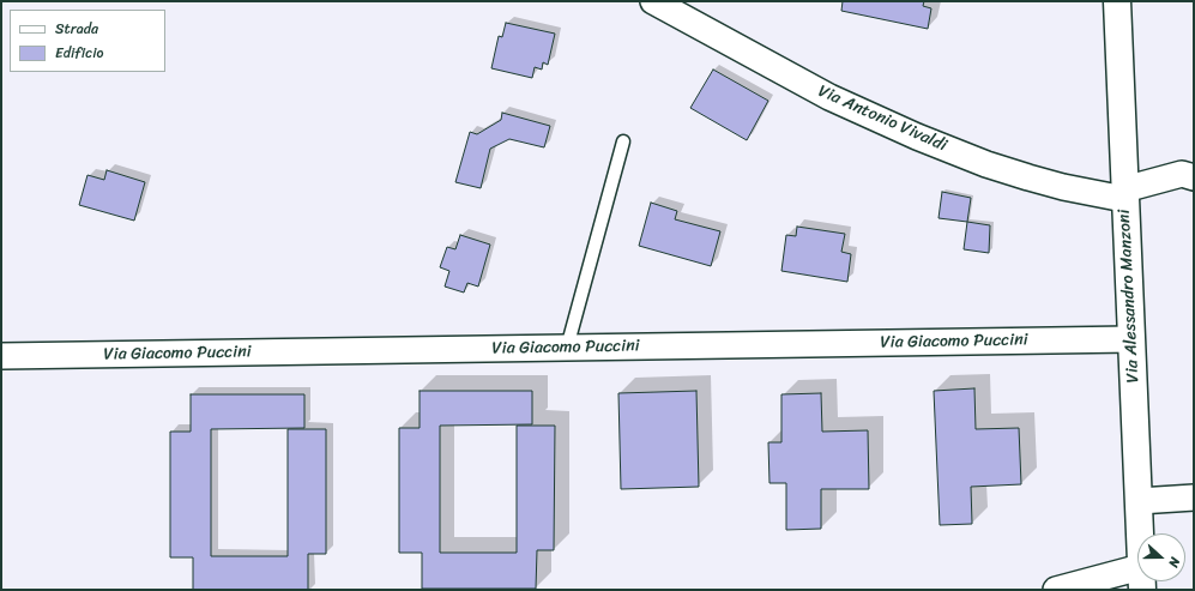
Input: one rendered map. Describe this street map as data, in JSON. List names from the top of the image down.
{
  "streets": {
    "main road": ["Via Alessandro Manzoni"],
    "street": ["Via Antonio Vivaldi", "Via Giacomo Puccini"]
  },
  "crossings": [
    ["Via Antonio Vivaldi", "Via Alessandro Manzoni"],
    ["Via Alessandro Manzoni", "Via Giacomo Puccini"]
  ],
  "legend": ["Strada", "Edificio"],
  "north": "right"
}
